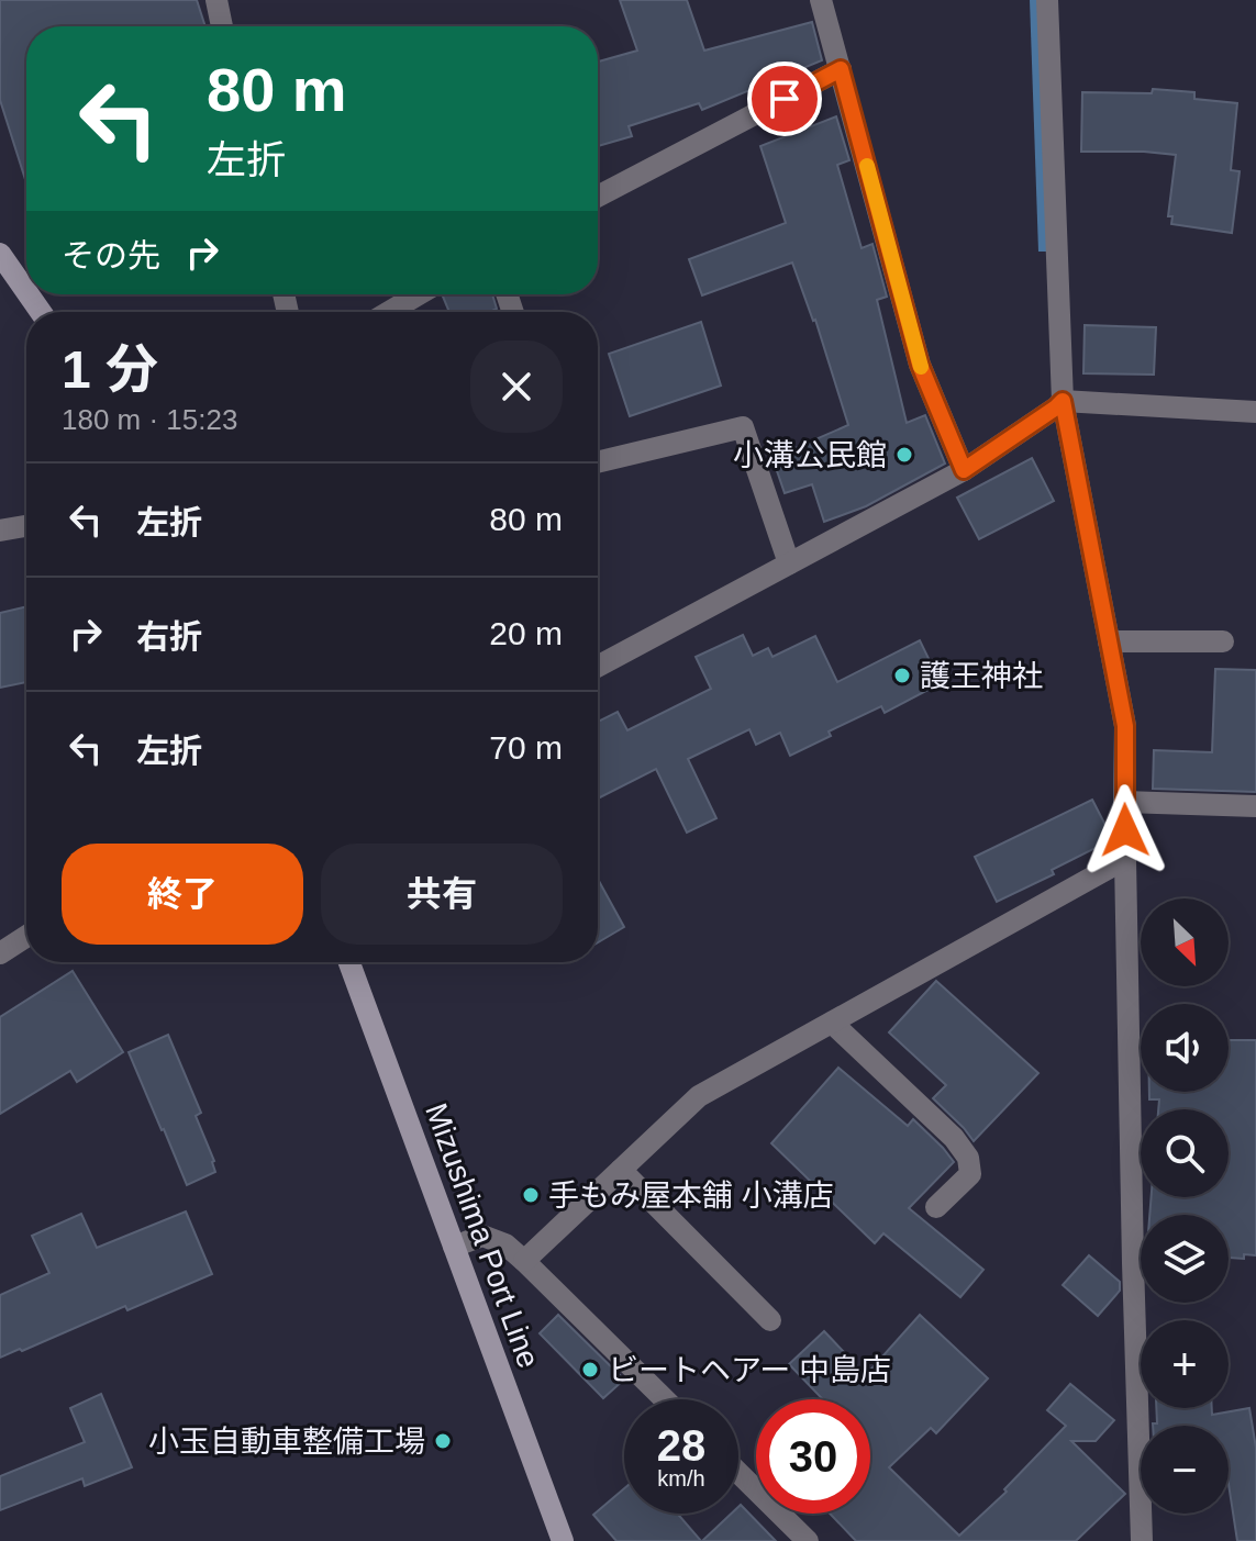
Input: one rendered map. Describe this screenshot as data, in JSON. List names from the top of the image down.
{
  "streets": {
    "main road": ["Mizushima Port Line"]
  },
  "places": [
    "小溝公民館",
    "護王神社",
    "手もみ屋本舗 小溝店",
    "ビートヘアー 中島店",
    "小玉自動車整備工場"
  ],
  "north": "bottom right",
  "page": {
    "turn": ["80 m", "左折"],
    "then": "その先",
    "heading": ["1 分", "180 m · 15:23"],
    "list": [
      {
        "name": "左折",
        "value": "80 m"
      },
      {
        "name": "右折",
        "value": "20 m"
      },
      {
        "name": "左折",
        "value": "70 m"
      }
    ],
    "buttons": ["終了", "共有"],
    "map_buttons": ["+", "−"],
    "speed": "28 km/h",
    "limit": "30"
  }
}
